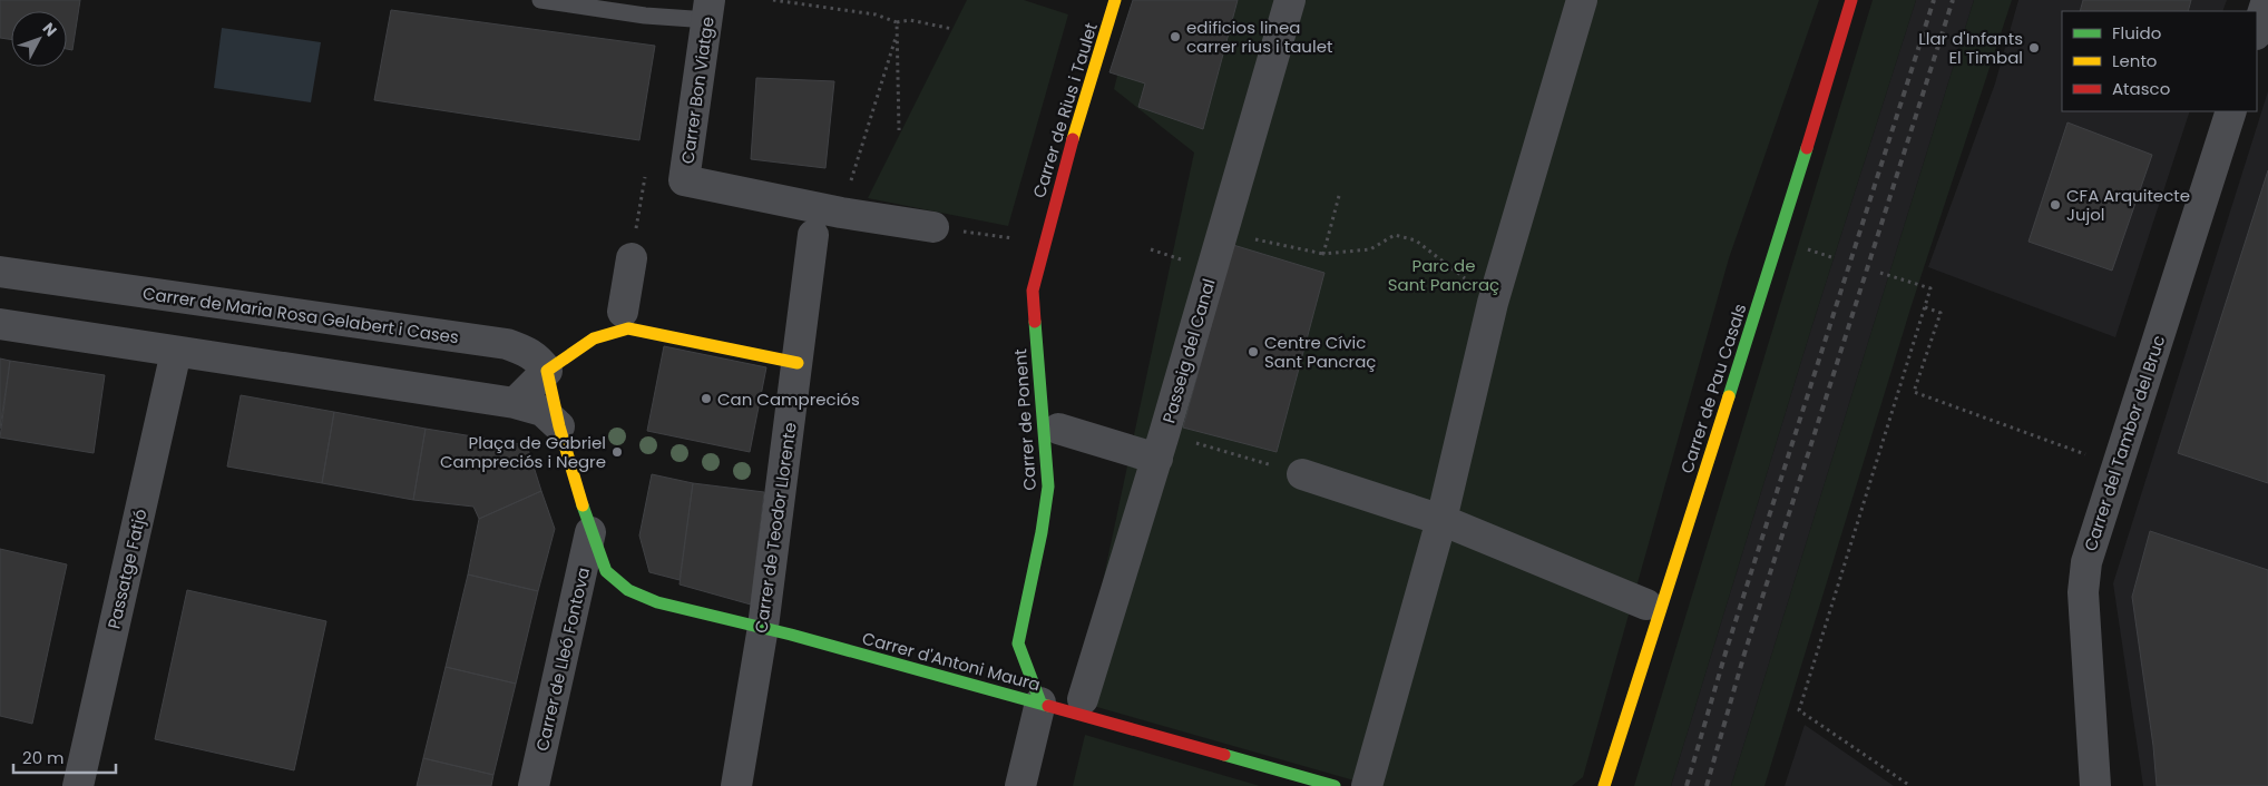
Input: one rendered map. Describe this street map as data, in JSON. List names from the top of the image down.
{
  "streets": {
    "street": [
      "Carrer Bon Viatge",
      "Carrer de Rius i Taulet",
      "Carrer de Maria Rosa Gelabert i Cases",
      "Passeig del Canal",
      "Carrer de Pau Casals",
      "Carrer de Ponent",
      "Carrer del Tambor del Bruc",
      "Carrer de Teodor Llorente",
      "Passatge Fatjó",
      "Carrer de Lleó Fontova",
      "Carrer d'Antoni Maura"
    ]
  },
  "crossings": [
    ["Carrer de Rius i Taulet", "Carrer de Ponent"],
    ["Carrer de Ponent", "Carrer d'Antoni Maura"],
    ["Carrer de Teodor Llorente", "Carrer d'Antoni Maura"],
    ["Carrer de Lleó Fontova", "Carrer d'Antoni Maura"]
  ],
  "parks": ["Parc de Sant Pancraç"],
  "places": [
    "edificios linea carrer rius i taulet",
    "Llar d'Infants El Timbal",
    "CFA Arquitecte Jujol",
    "Centre Cívic Sant Pancraç",
    "Can Campreciós",
    "Plaça de Gabriel Campreciós i Negre"
  ],
  "legend": ["Fluido", "Lento", "Atasco"],
  "scale_bar": "20 m",
  "north": "top right"
}
